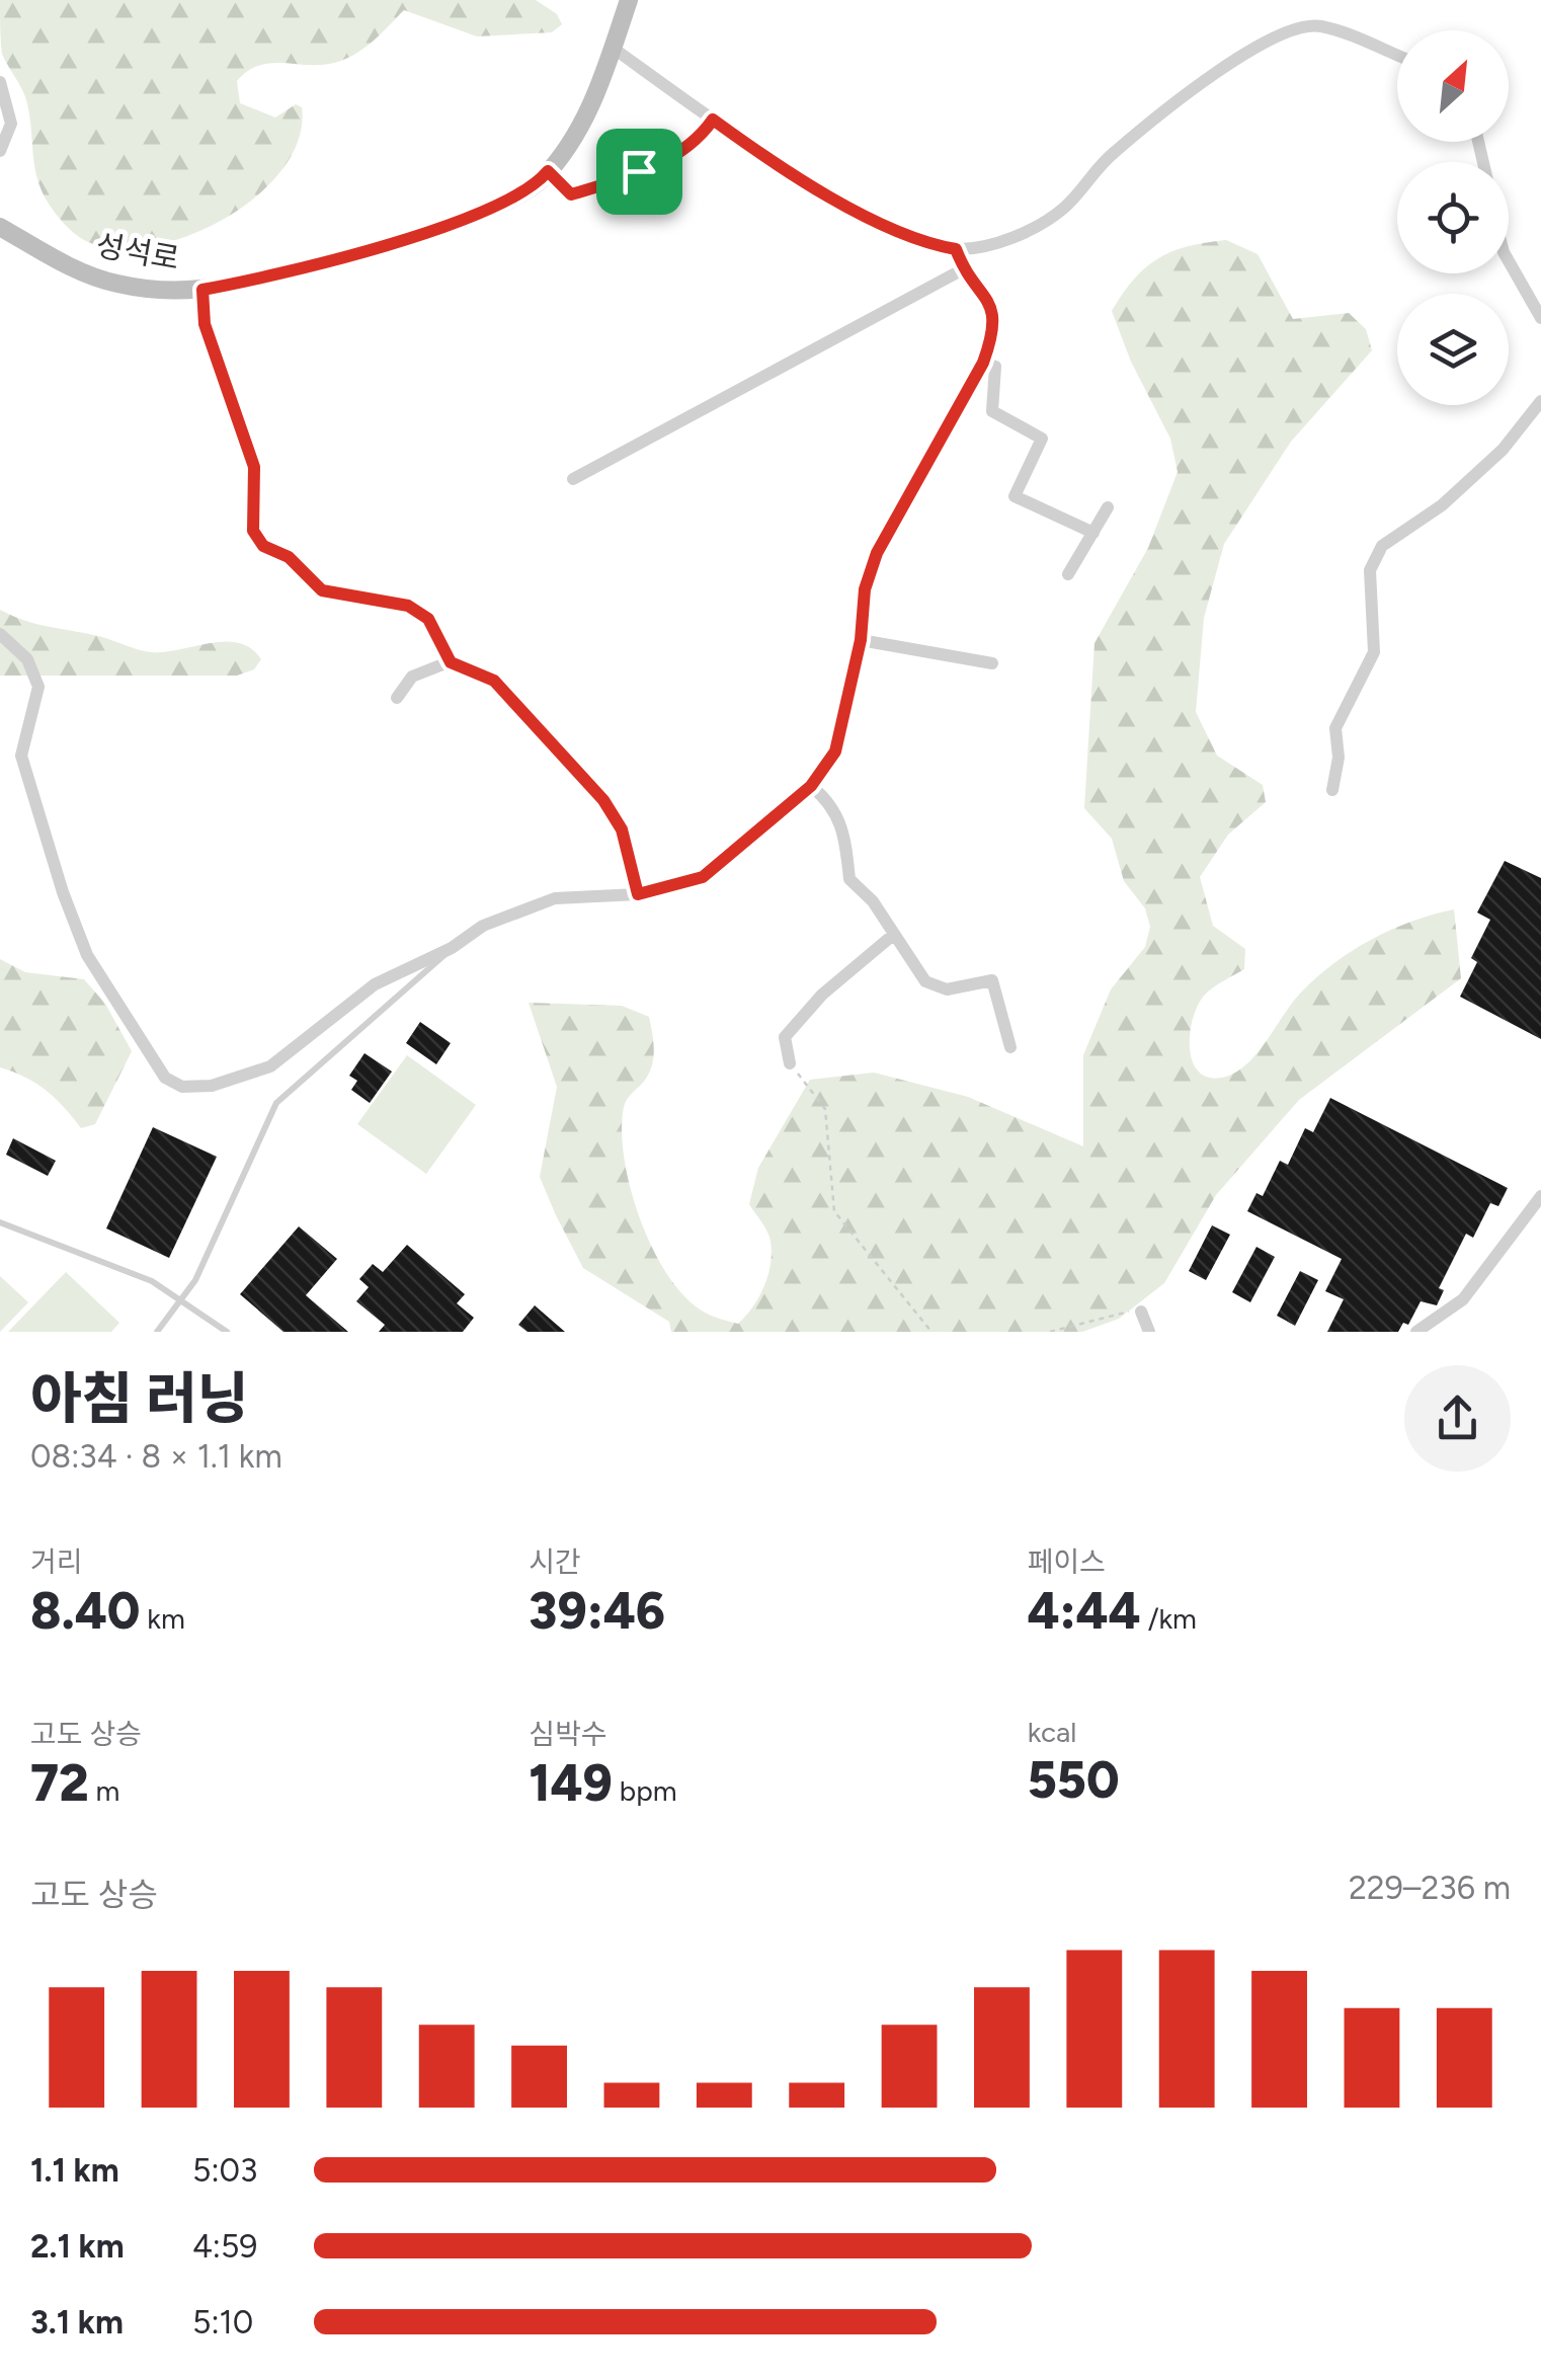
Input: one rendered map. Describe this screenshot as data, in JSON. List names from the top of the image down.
{
  "streets": {
    "street": ["성석로"]
  },
  "north": "top right",
  "page": {
    "heading": ["아침 러닝", "08:34 · 8 × 1.1 km"],
    "stats": [
      ["거리", "8.40 km"],
      ["시간", "39:46"],
      ["페이스", "4:44 /km"],
      ["고도 상승", "72 m"],
      ["심박수", "149 bpm"],
      ["kcal", "550"]
    ],
    "chart": ["고도 상승", "229–236 m"],
    "list": [
      {
        "name": "1.1 km",
        "note": "5:03"
      },
      {
        "name": "2.1 km",
        "note": "4:59"
      },
      {
        "name": "3.1 km",
        "note": "5:10"
      }
    ]
  }
}
